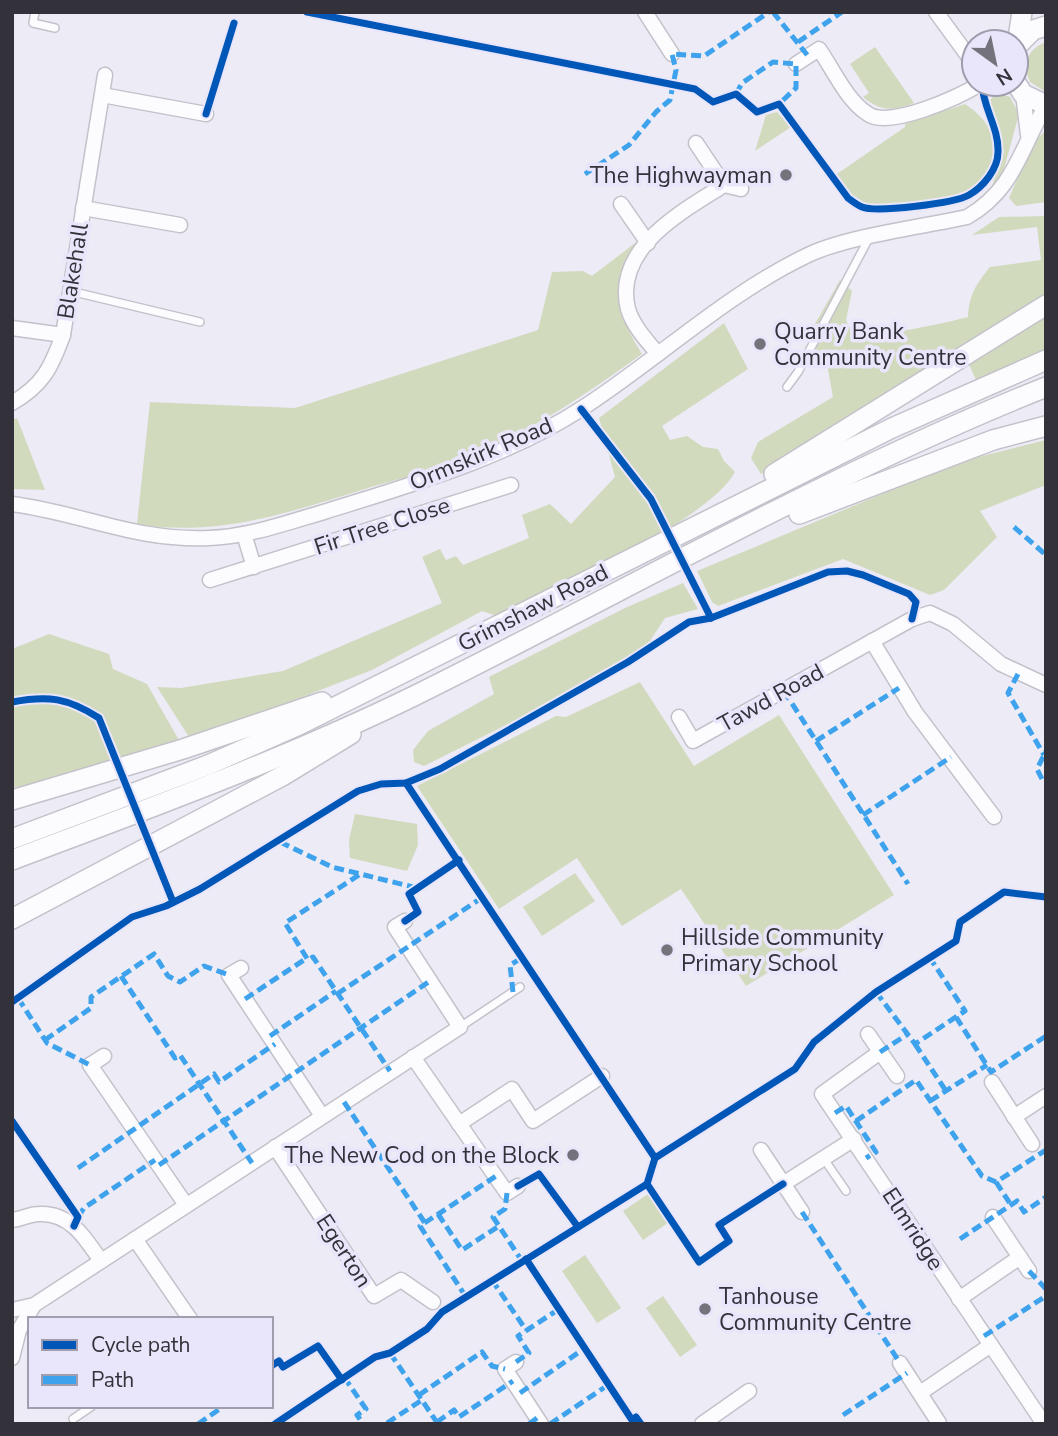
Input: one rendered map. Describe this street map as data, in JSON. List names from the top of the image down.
{
  "streets": {
    "main road": ["Grimshaw Road"],
    "street": [
      "Blakehall",
      "Ormskirk Road",
      "Fir Tree Close",
      "Tawd Road",
      "Elmridge",
      "Egerton"
    ]
  },
  "places": [
    "The Highwayman",
    "Quarry Bank Community Centre",
    "Hillside Community Primary School",
    "The New Cod on the Block",
    "Tanhouse Community Centre"
  ],
  "legend": ["Cycle path", "Path"],
  "north": "bottom right"
}
